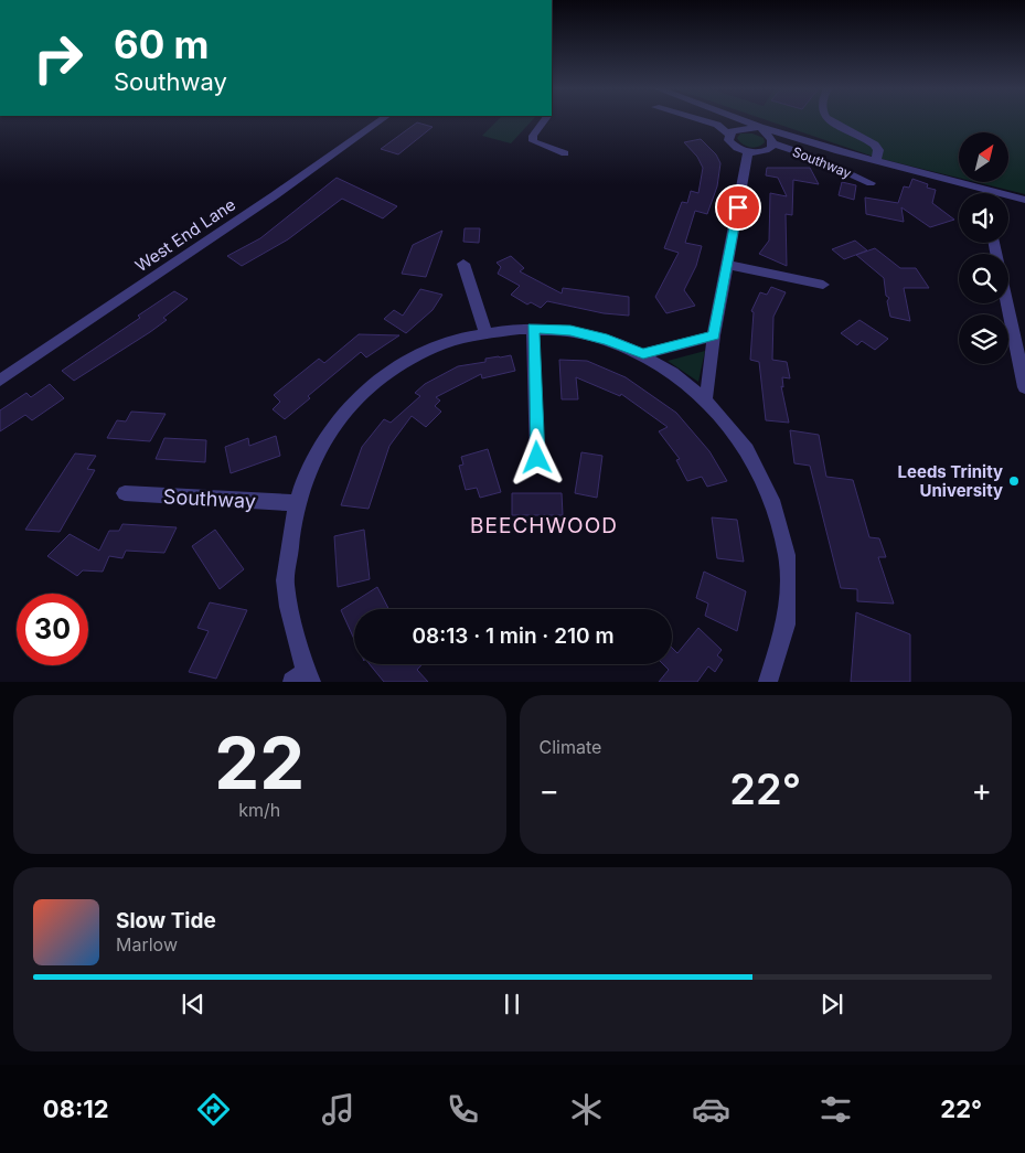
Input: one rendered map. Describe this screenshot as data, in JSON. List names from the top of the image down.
{
  "streets": {
    "street": ["Southway", "West End Lane"]
  },
  "districts": ["BEECHWOOD"],
  "places": ["Leeds Trinity University"],
  "north": "top right",
  "page": {
    "turn": ["60 m", "Southway"],
    "limit": "30",
    "trip": "08:13 · 1 min · 210 m",
    "tile": [
      ["22", "km/h"],
      "Climate"
    ],
    "heat": ["−", "22°", "+"],
    "song": ["Slow Tide", "Marlow"],
    "tabs": ["08:12", "22°"]
  }
}
